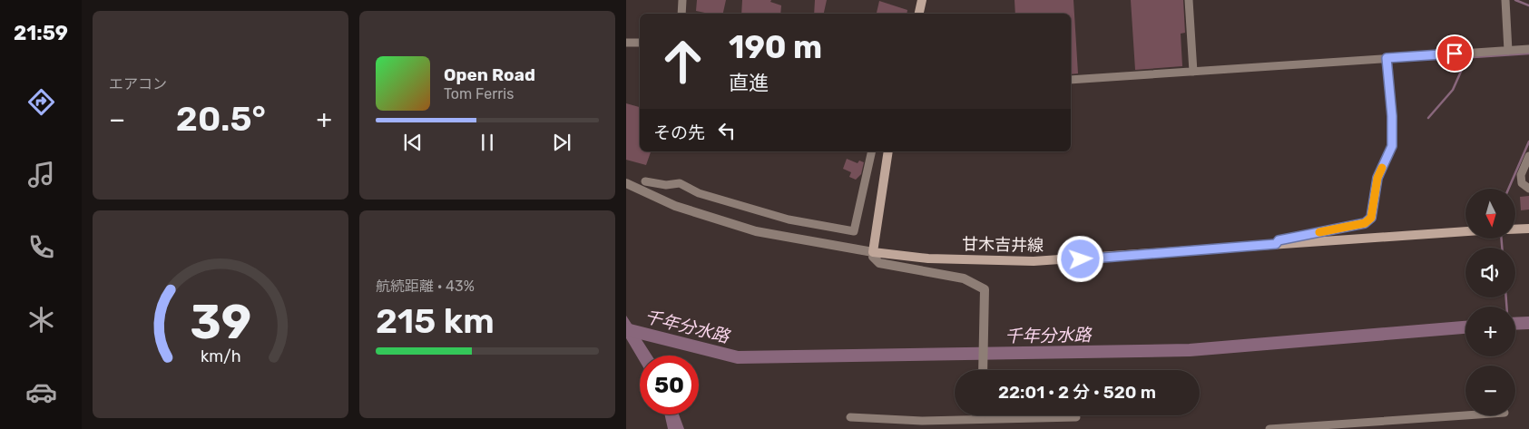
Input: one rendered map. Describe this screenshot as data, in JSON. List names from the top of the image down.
{
  "streets": {
    "main road": ["甘木吉井線"]
  },
  "water": ["千年分水路"],
  "north": "bottom",
  "page": {
    "tabs": "21:59",
    "tile": [
      "エアコン",
      ["航続距離 · 43%", "215 km"]
    ],
    "turn": ["190 m", "直進"],
    "song": ["Open Road", "Tom Ferris"],
    "heat": ["−", "20.5°", "+"],
    "then": "その先",
    "map_buttons": ["+", "−"],
    "limit": "50",
    "trip": "22:01 · 2 分 · 520 m",
    "gauge": ["39", "km/h"]
  }
}
